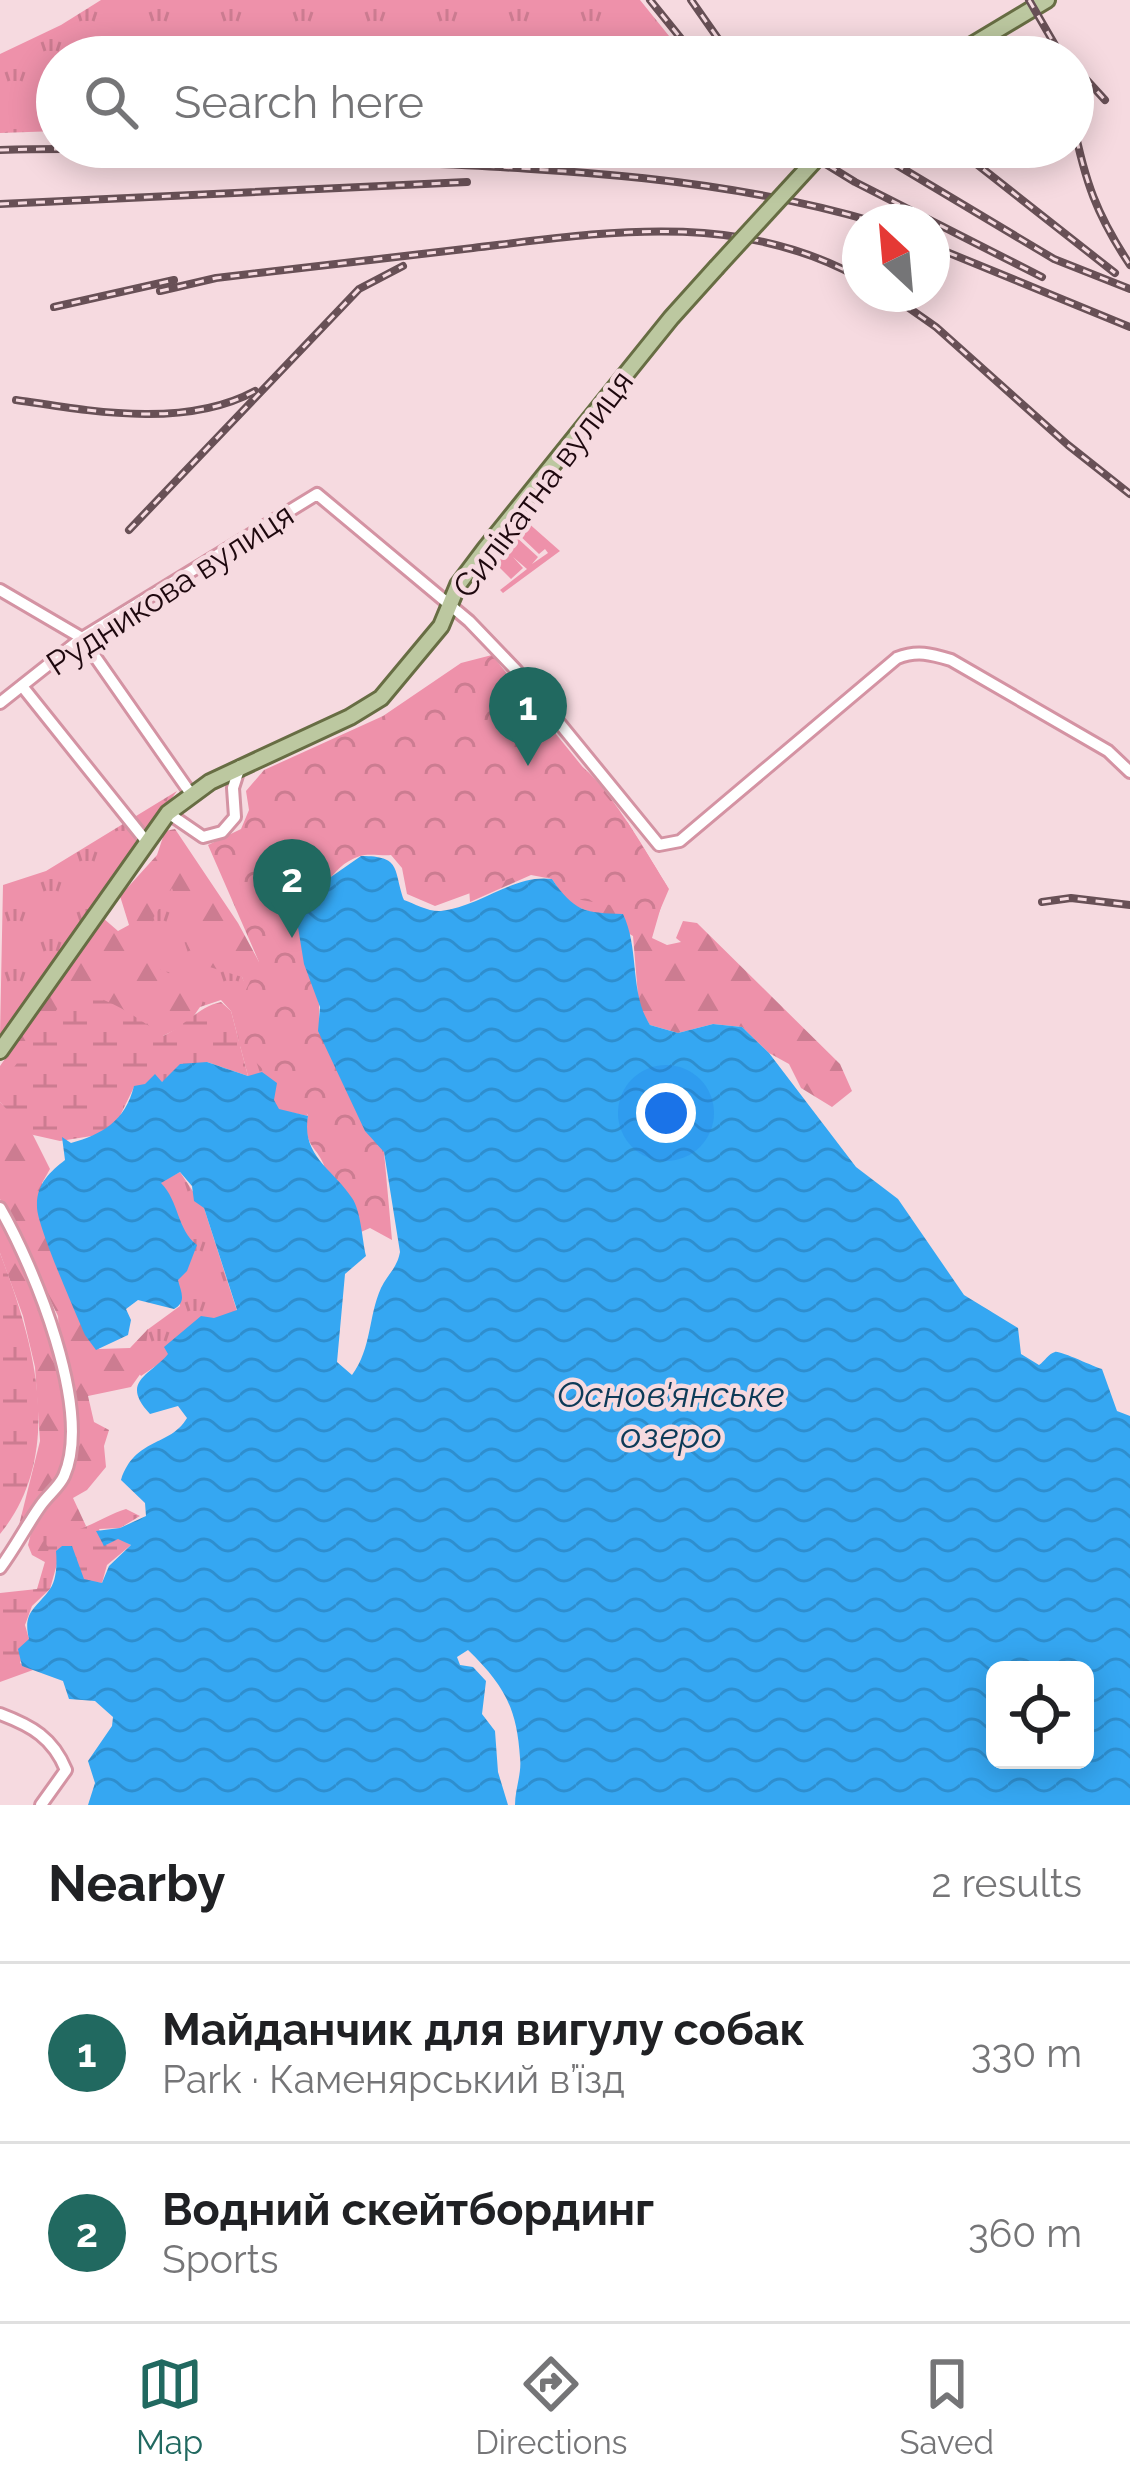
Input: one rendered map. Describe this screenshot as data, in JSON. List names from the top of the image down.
{
  "streets": {
    "main road": ["Силікатна вулиця"],
    "street": ["Рудникова вулиця"]
  },
  "crossings": [
    ["Силікатна вулиця", "Рудникова вулиця"]
  ],
  "water": ["Основ'янське озеро"],
  "north": "top left",
  "page": {
    "search": "Search here",
    "pins": ["1", "2"],
    "heading": ["Nearby", "2 results"],
    "list": [
      {
        "mark": "1",
        "name": "Майданчик для вигулу собак",
        "note": "Park · Каменярський в’їзд",
        "value": "330 m"
      },
      {
        "mark": "2",
        "name": "Водний скейтбординг",
        "note": "Sports",
        "value": "360 m"
      }
    ],
    "nav": ["Map", "Directions", "Saved"]
  }
}
